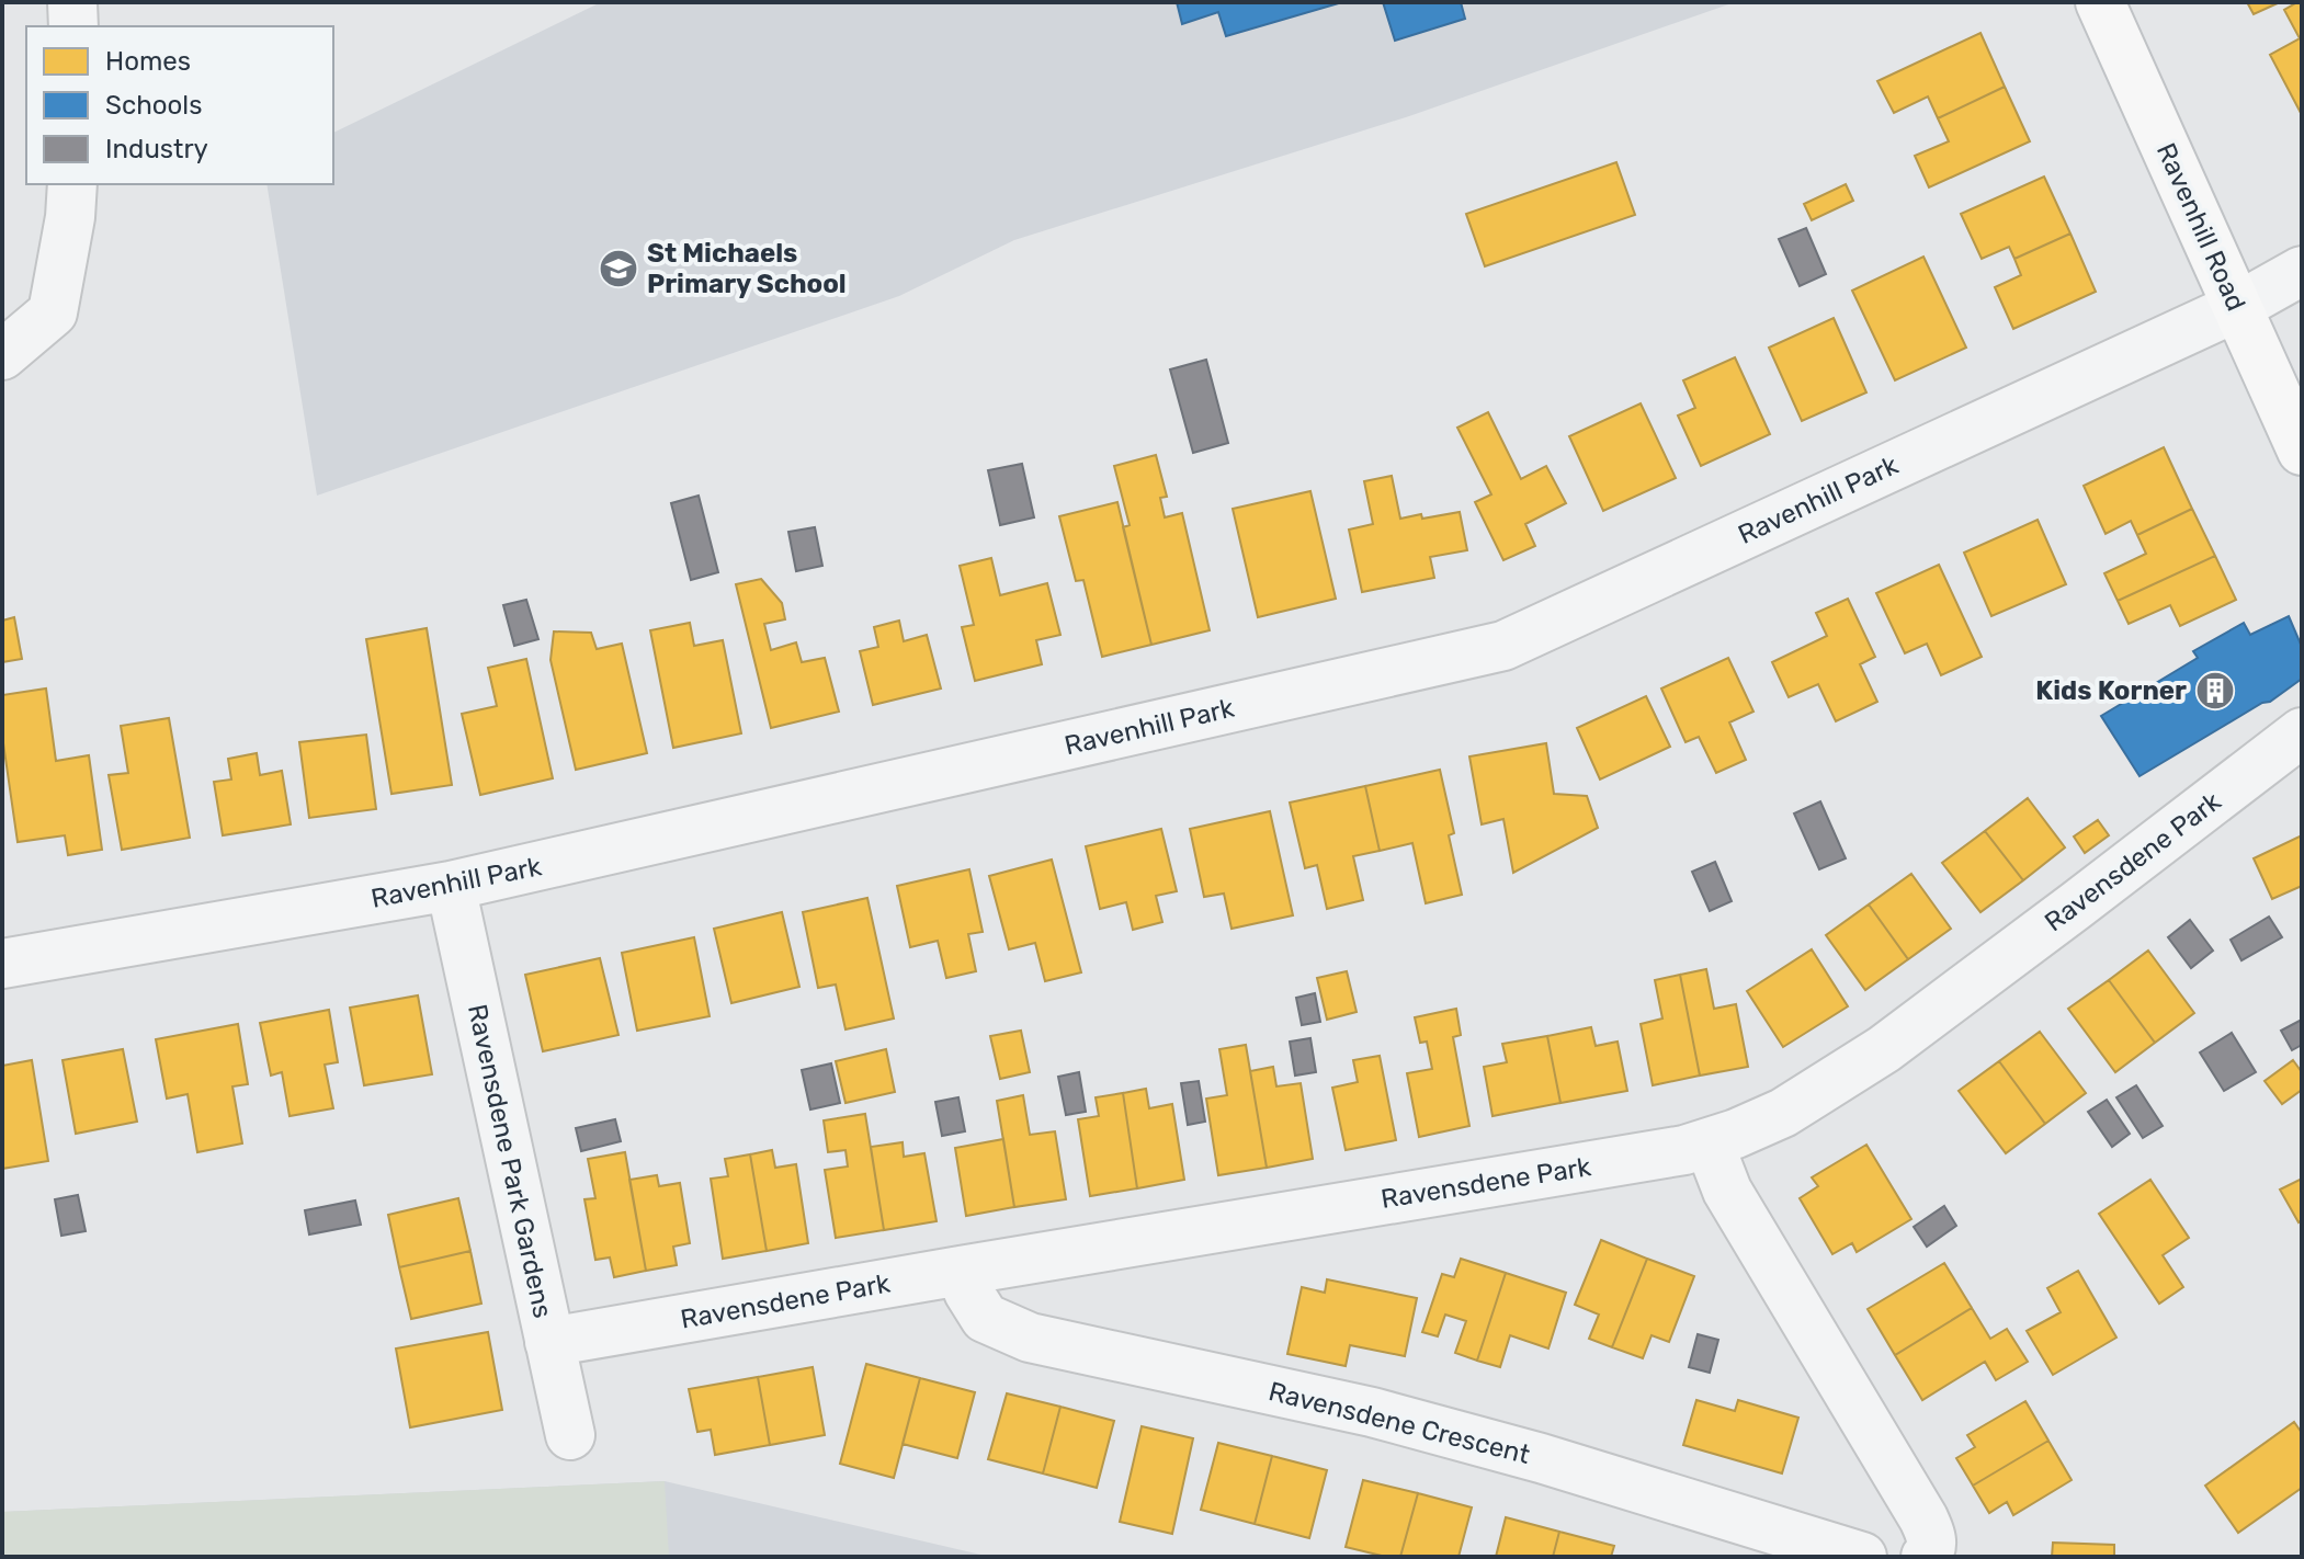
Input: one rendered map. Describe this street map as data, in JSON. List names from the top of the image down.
{
  "streets": {
    "main road": ["Ravenhill Road"],
    "street": [
      "Ravenhill Park",
      "Ravensdene Park",
      "Ravensdene Park Gardens",
      "Ravensdene Crescent"
    ]
  },
  "crossings": [
    ["Ravenhill Road", "Ravenhill Park"],
    ["Ravenhill Park", "Ravensdene Park Gardens"],
    ["Ravensdene Park", "Ravensdene Park Gardens"],
    ["Ravensdene Park", "Ravensdene Crescent"]
  ],
  "places": {
    "school or university": ["St Michaels Primary School"],
    "building": ["Kids Korner"]
  },
  "legend": ["Homes", "Schools", "Industry"]
}
